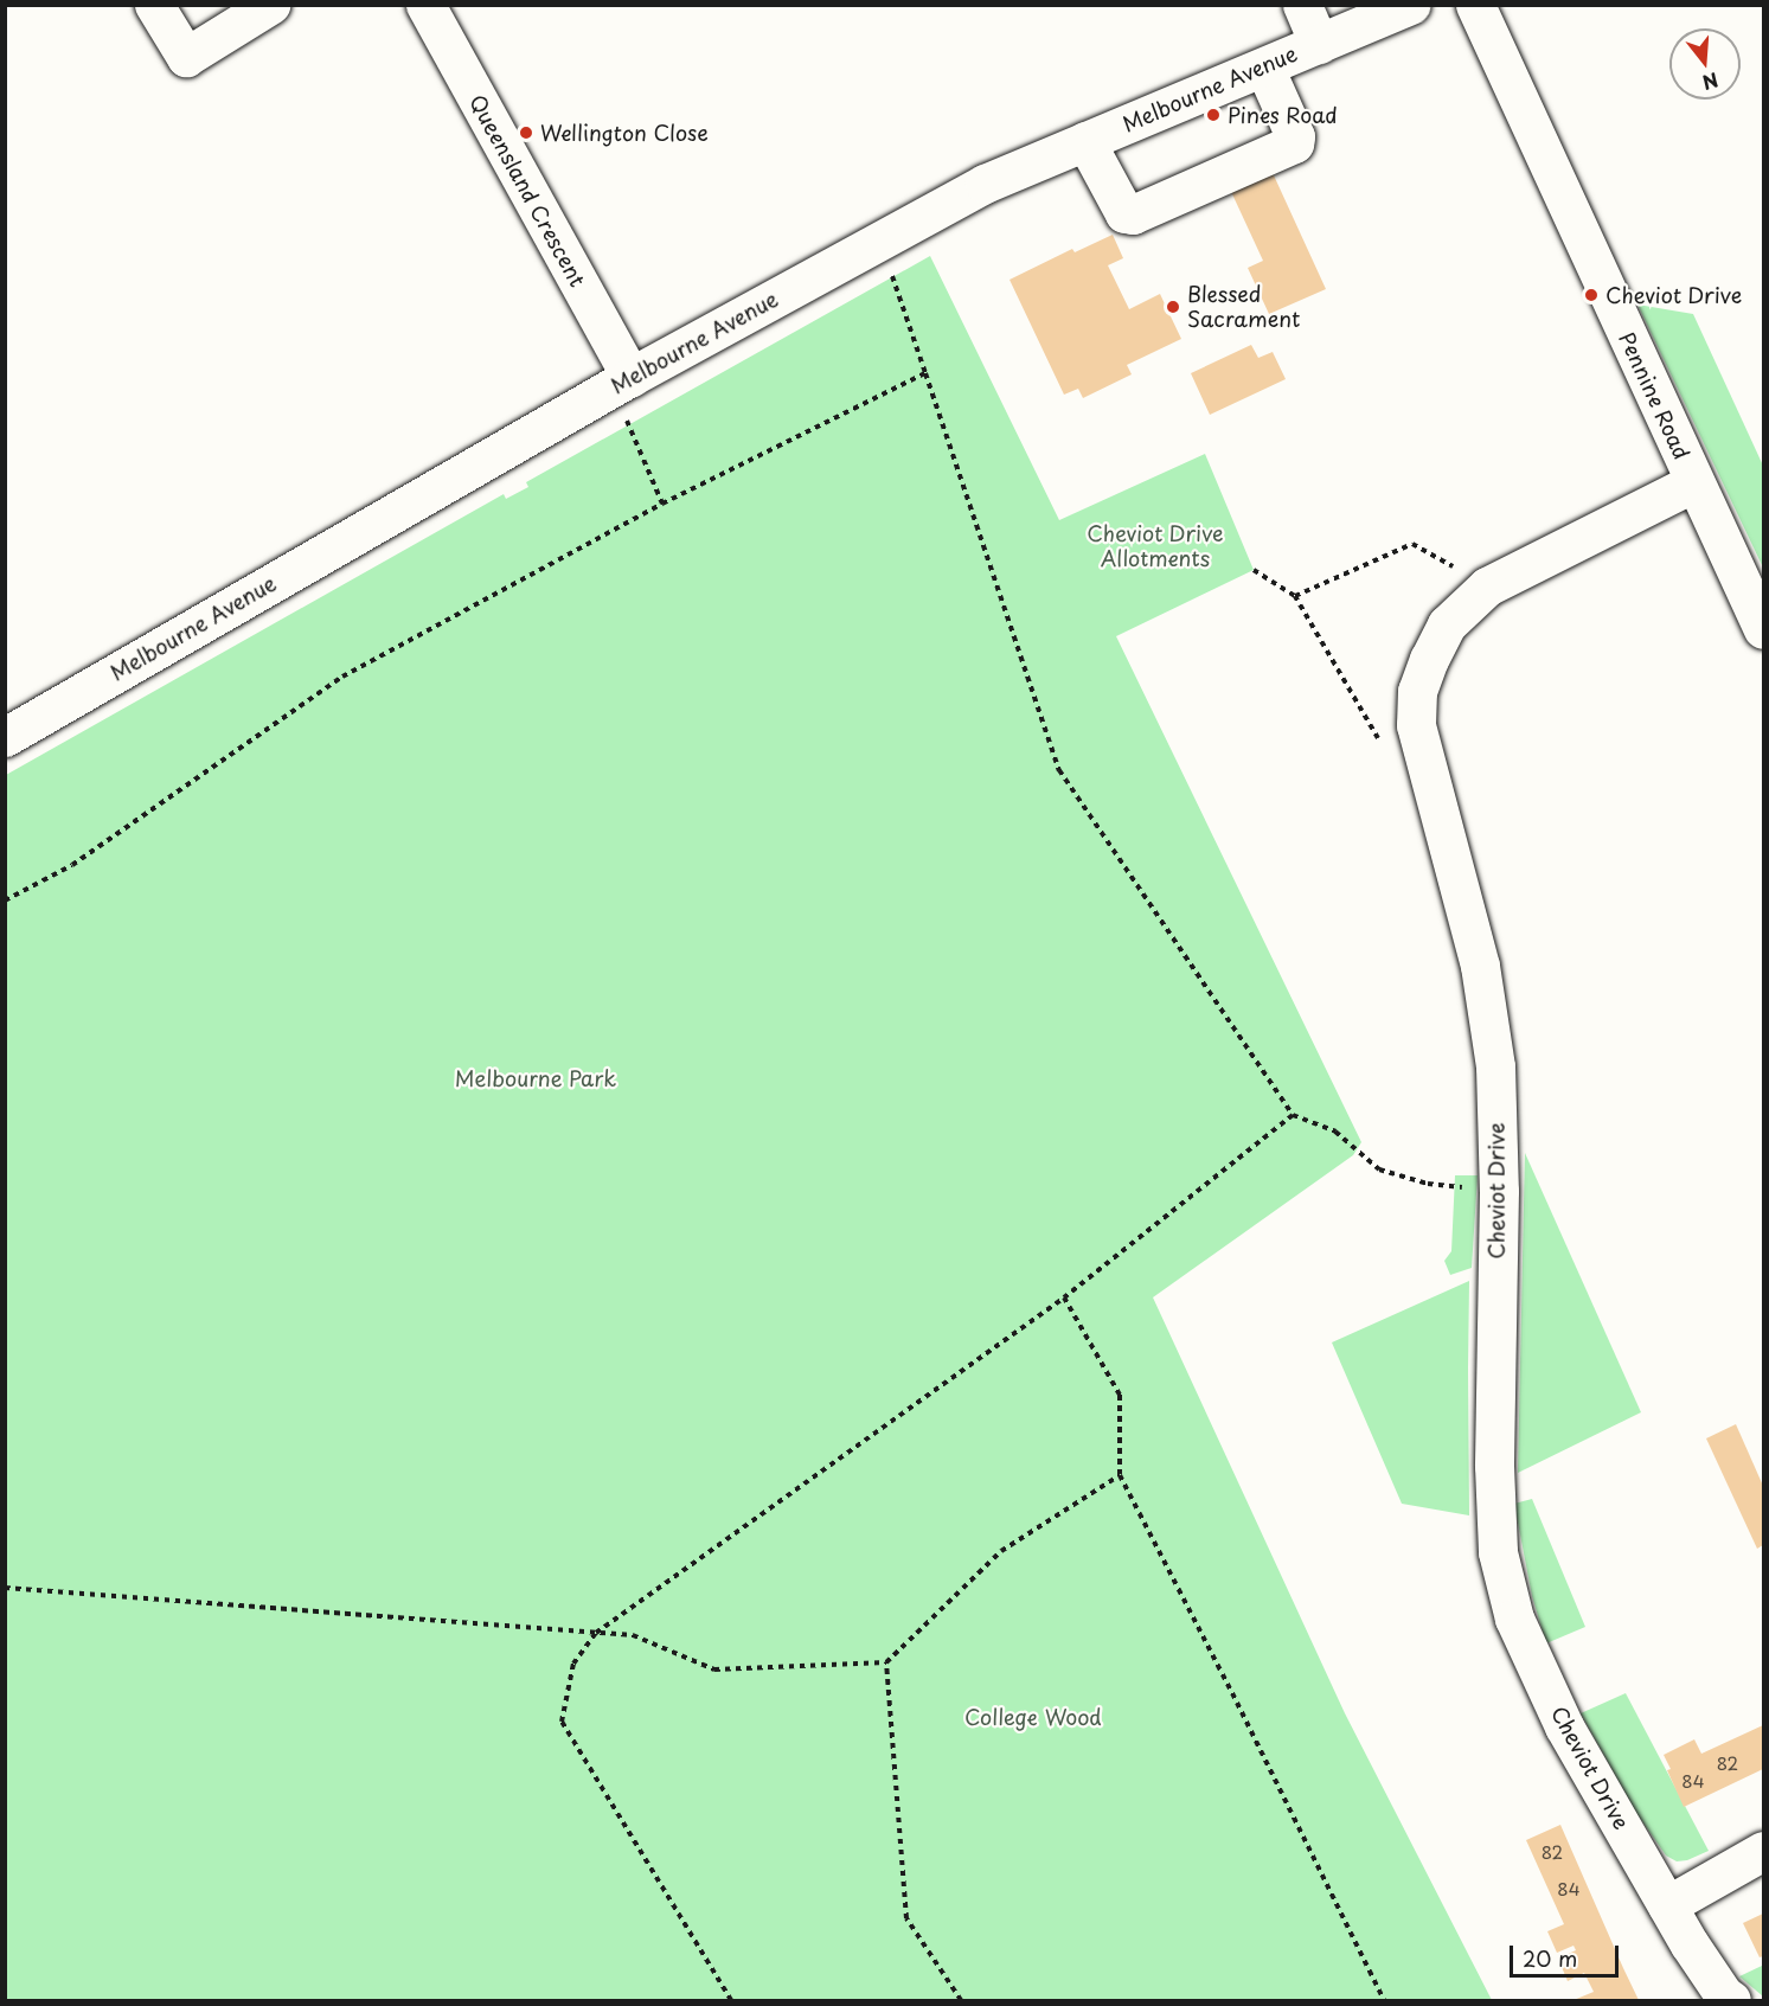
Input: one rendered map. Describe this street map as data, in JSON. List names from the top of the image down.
{
  "streets": {
    "street": [
      "Melbourne Avenue",
      "Queensland Crescent",
      "Pennine Road",
      "Cheviot Drive"
    ]
  },
  "crossings": [
    ["Melbourne Avenue", "Queensland Crescent"],
    ["Pennine Road", "Cheviot Drive"]
  ],
  "parks": ["Cheviot Drive Allotments", "Melbourne Park", "College Wood"],
  "places": [
    "Pines Road",
    "Wellington Close",
    "Cheviot Drive",
    "Blessed Sacrament"
  ],
  "house_numbers": [
    "82",
    "84",
    "82",
    "84"
  ],
  "scale_bar": "20 m",
  "north": "bottom"
}
